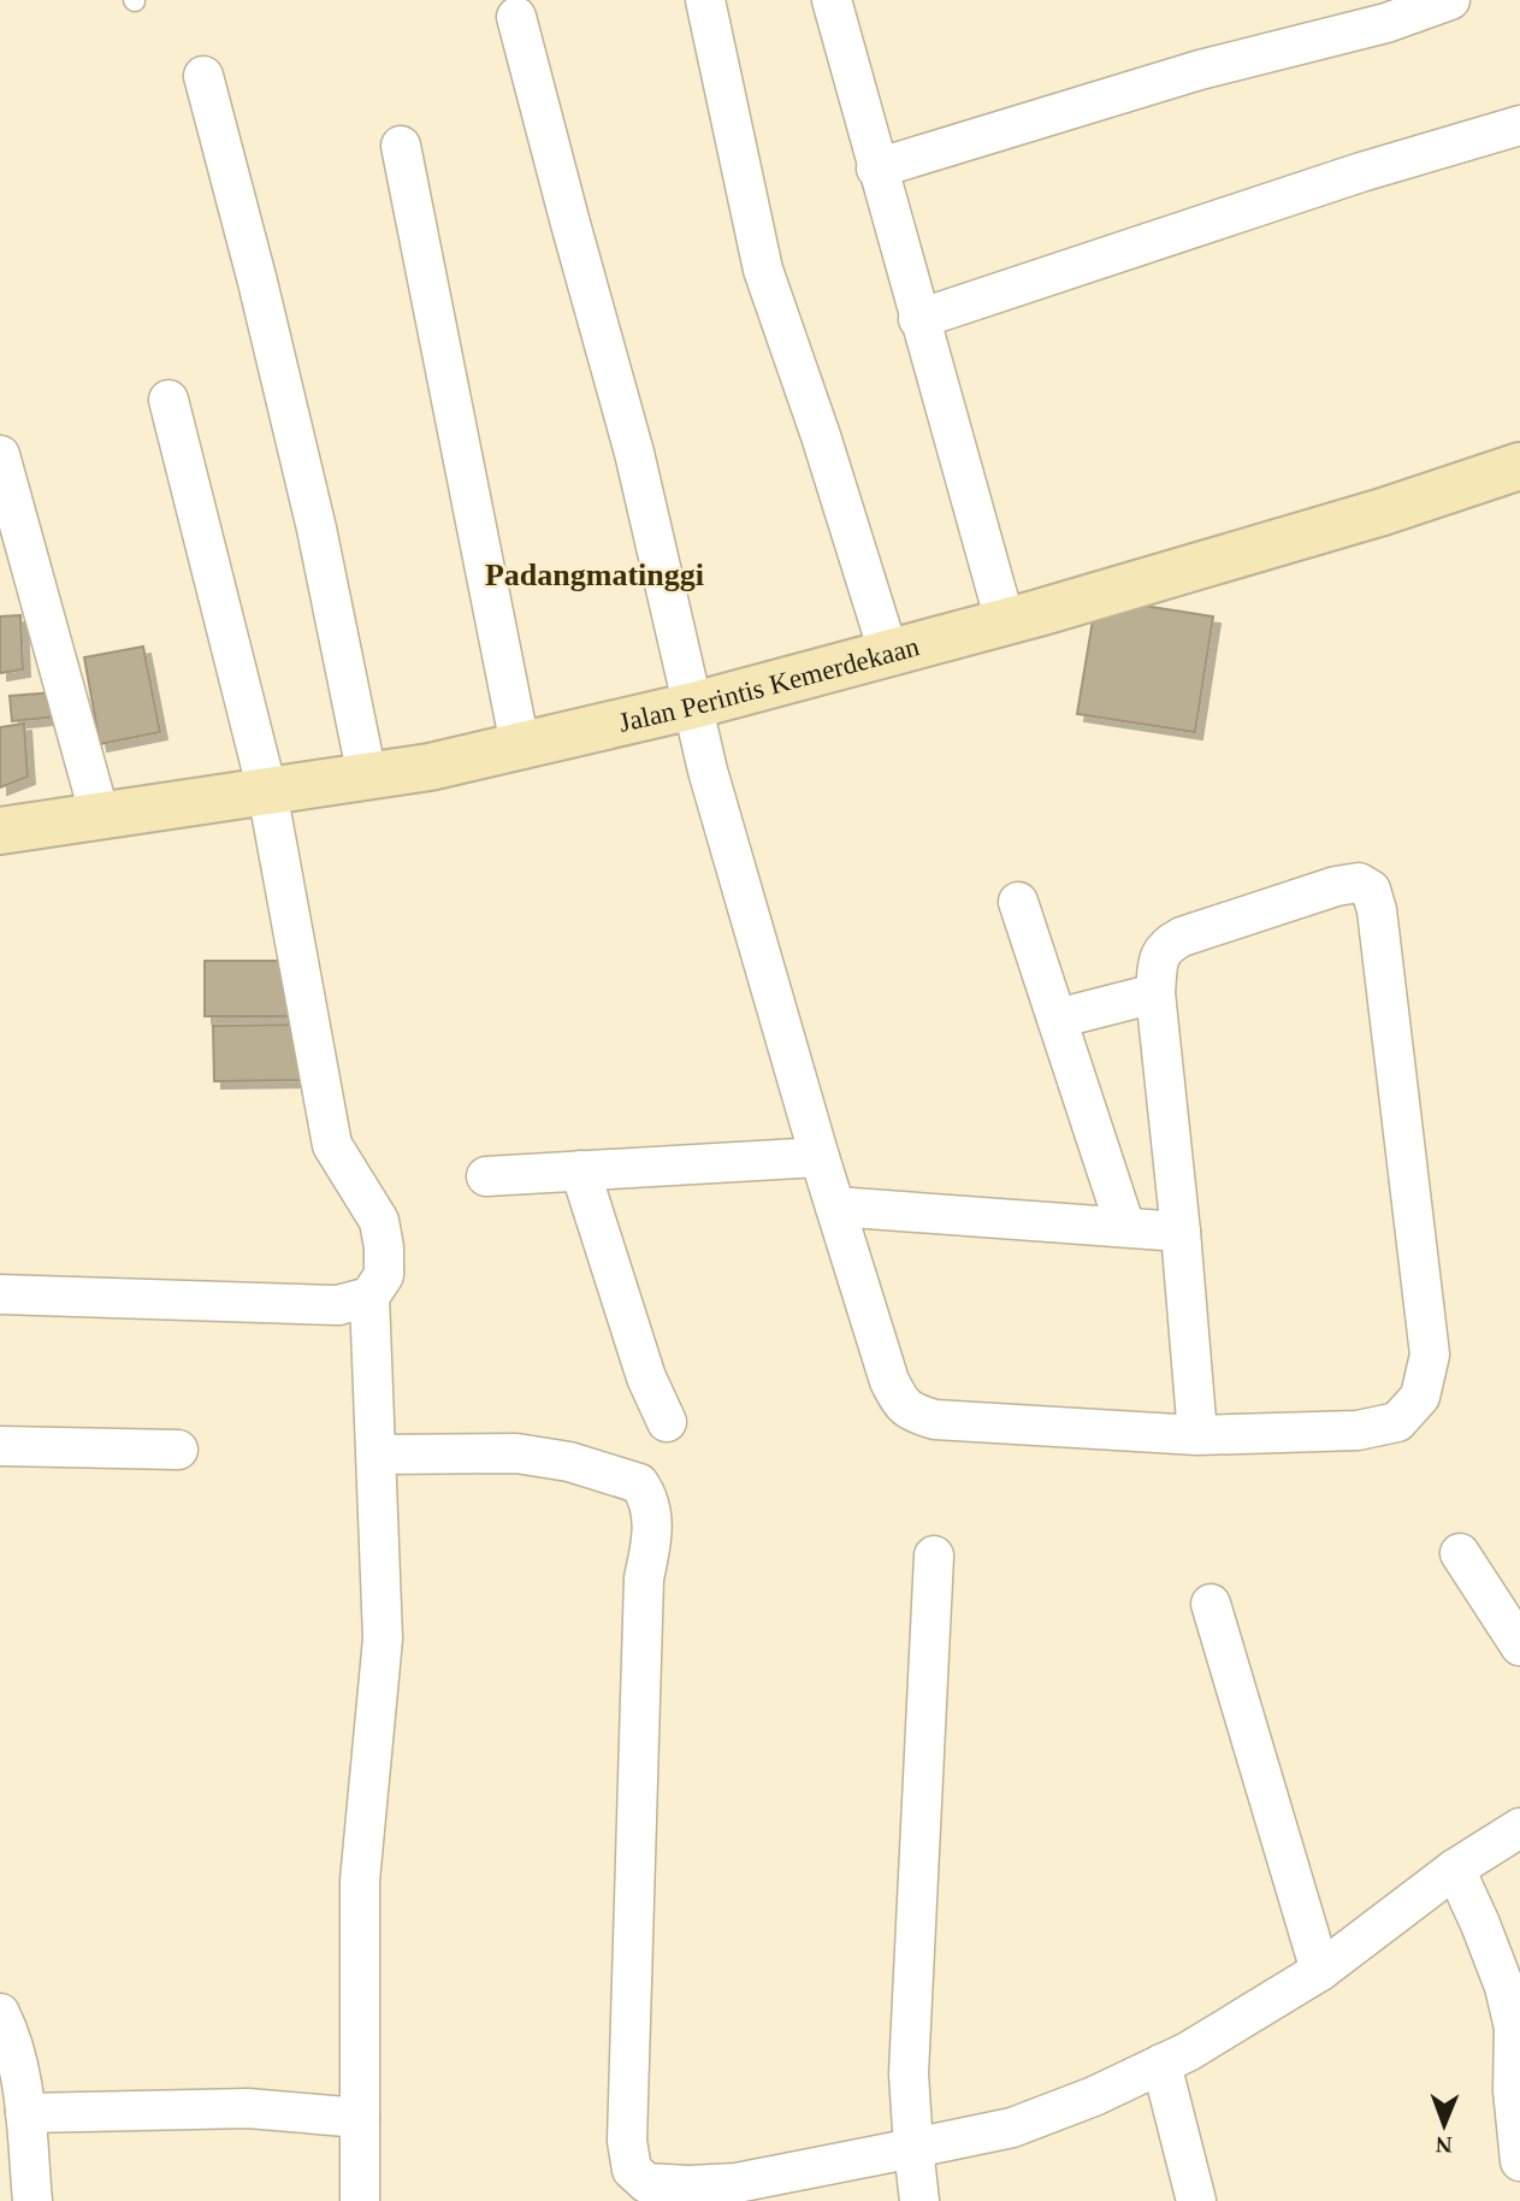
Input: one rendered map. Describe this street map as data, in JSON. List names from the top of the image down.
{
  "streets": {
    "street": ["Jalan Perintis Kemerdekaan"]
  },
  "districts": ["Padangmatinggi"],
  "north": "bottom"
}
